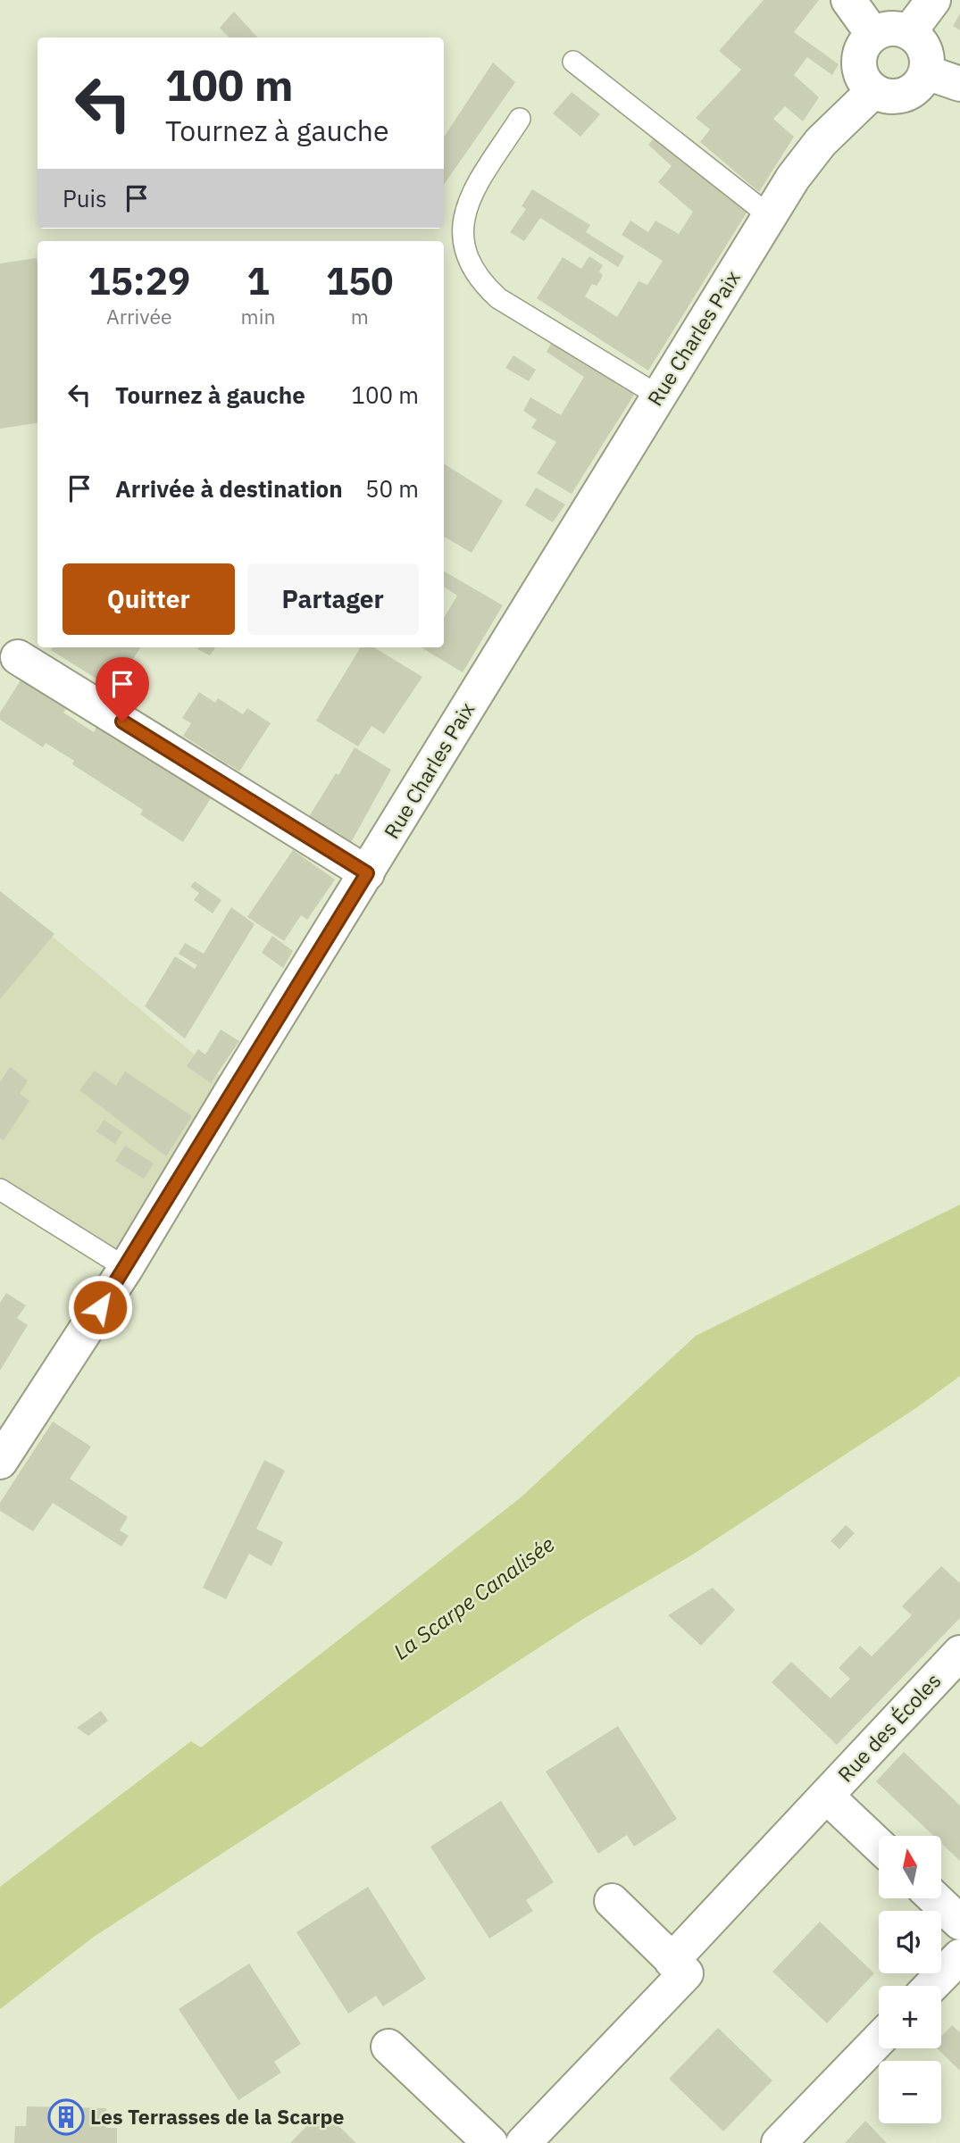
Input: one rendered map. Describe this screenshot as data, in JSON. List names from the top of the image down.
{
  "streets": {
    "street": ["Rue Charles Paix", "Rue des Écoles"]
  },
  "water": ["La Scarpe Canalisée"],
  "places": {
    "building": ["Les Terrasses de la Scarpe"]
  },
  "north": "top",
  "page": {
    "turn": ["100 m", "Tournez à gauche"],
    "then": "Puis",
    "eta": [
      "15:29",
      "Arrivée",
      "1",
      "min",
      "150",
      "m"
    ],
    "list": [
      {
        "name": "Tournez à gauche",
        "value": "100 m"
      },
      {
        "name": "Arrivée à destination",
        "value": "50 m"
      }
    ],
    "buttons": ["Quitter", "Partager"],
    "map_buttons": ["+", "−"]
  }
}
